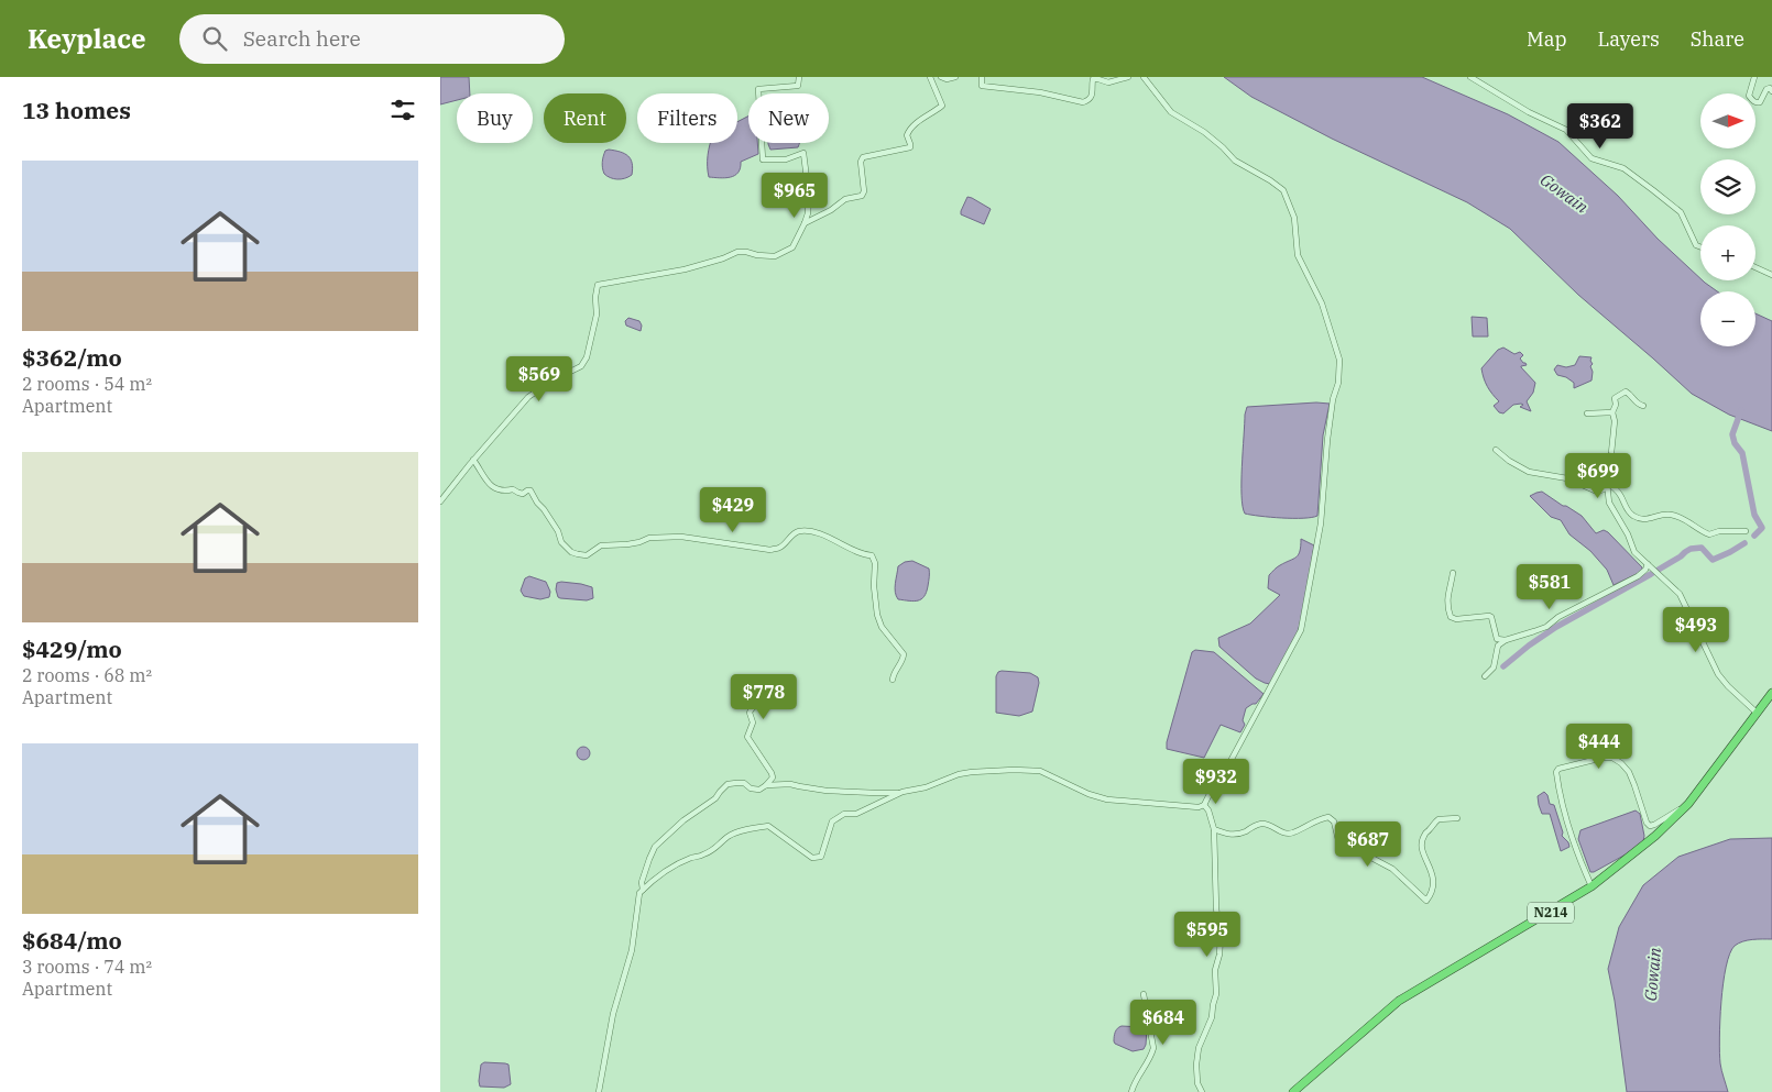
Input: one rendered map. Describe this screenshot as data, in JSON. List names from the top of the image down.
{
  "streets": {
    "highway": ["N214"]
  },
  "water": ["Gowain"],
  "north": "right",
  "page": {
    "header": "Keyplace",
    "search": "Search here",
    "nav": ["Map", "Layers", "Share"],
    "heading": "13 homes",
    "map_buttons": ["+", "−"],
    "chip": [
      "Buy",
      "Rent",
      "Filters",
      "New"
    ],
    "price": [
      "$362",
      "$965",
      "$569",
      "$699",
      "$429",
      "$581",
      "$493",
      "$778",
      "$444",
      "$932",
      "$687",
      "$595",
      "$684"
    ],
    "list": [
      {
        "name": "$362/mo",
        "note": "2 rooms · 54 m² · Apartment"
      },
      {
        "name": "$429/mo",
        "note": "2 rooms · 68 m² · Apartment"
      },
      {
        "name": "$684/mo",
        "note": "3 rooms · 74 m² · Apartment"
      }
    ]
  }
}
